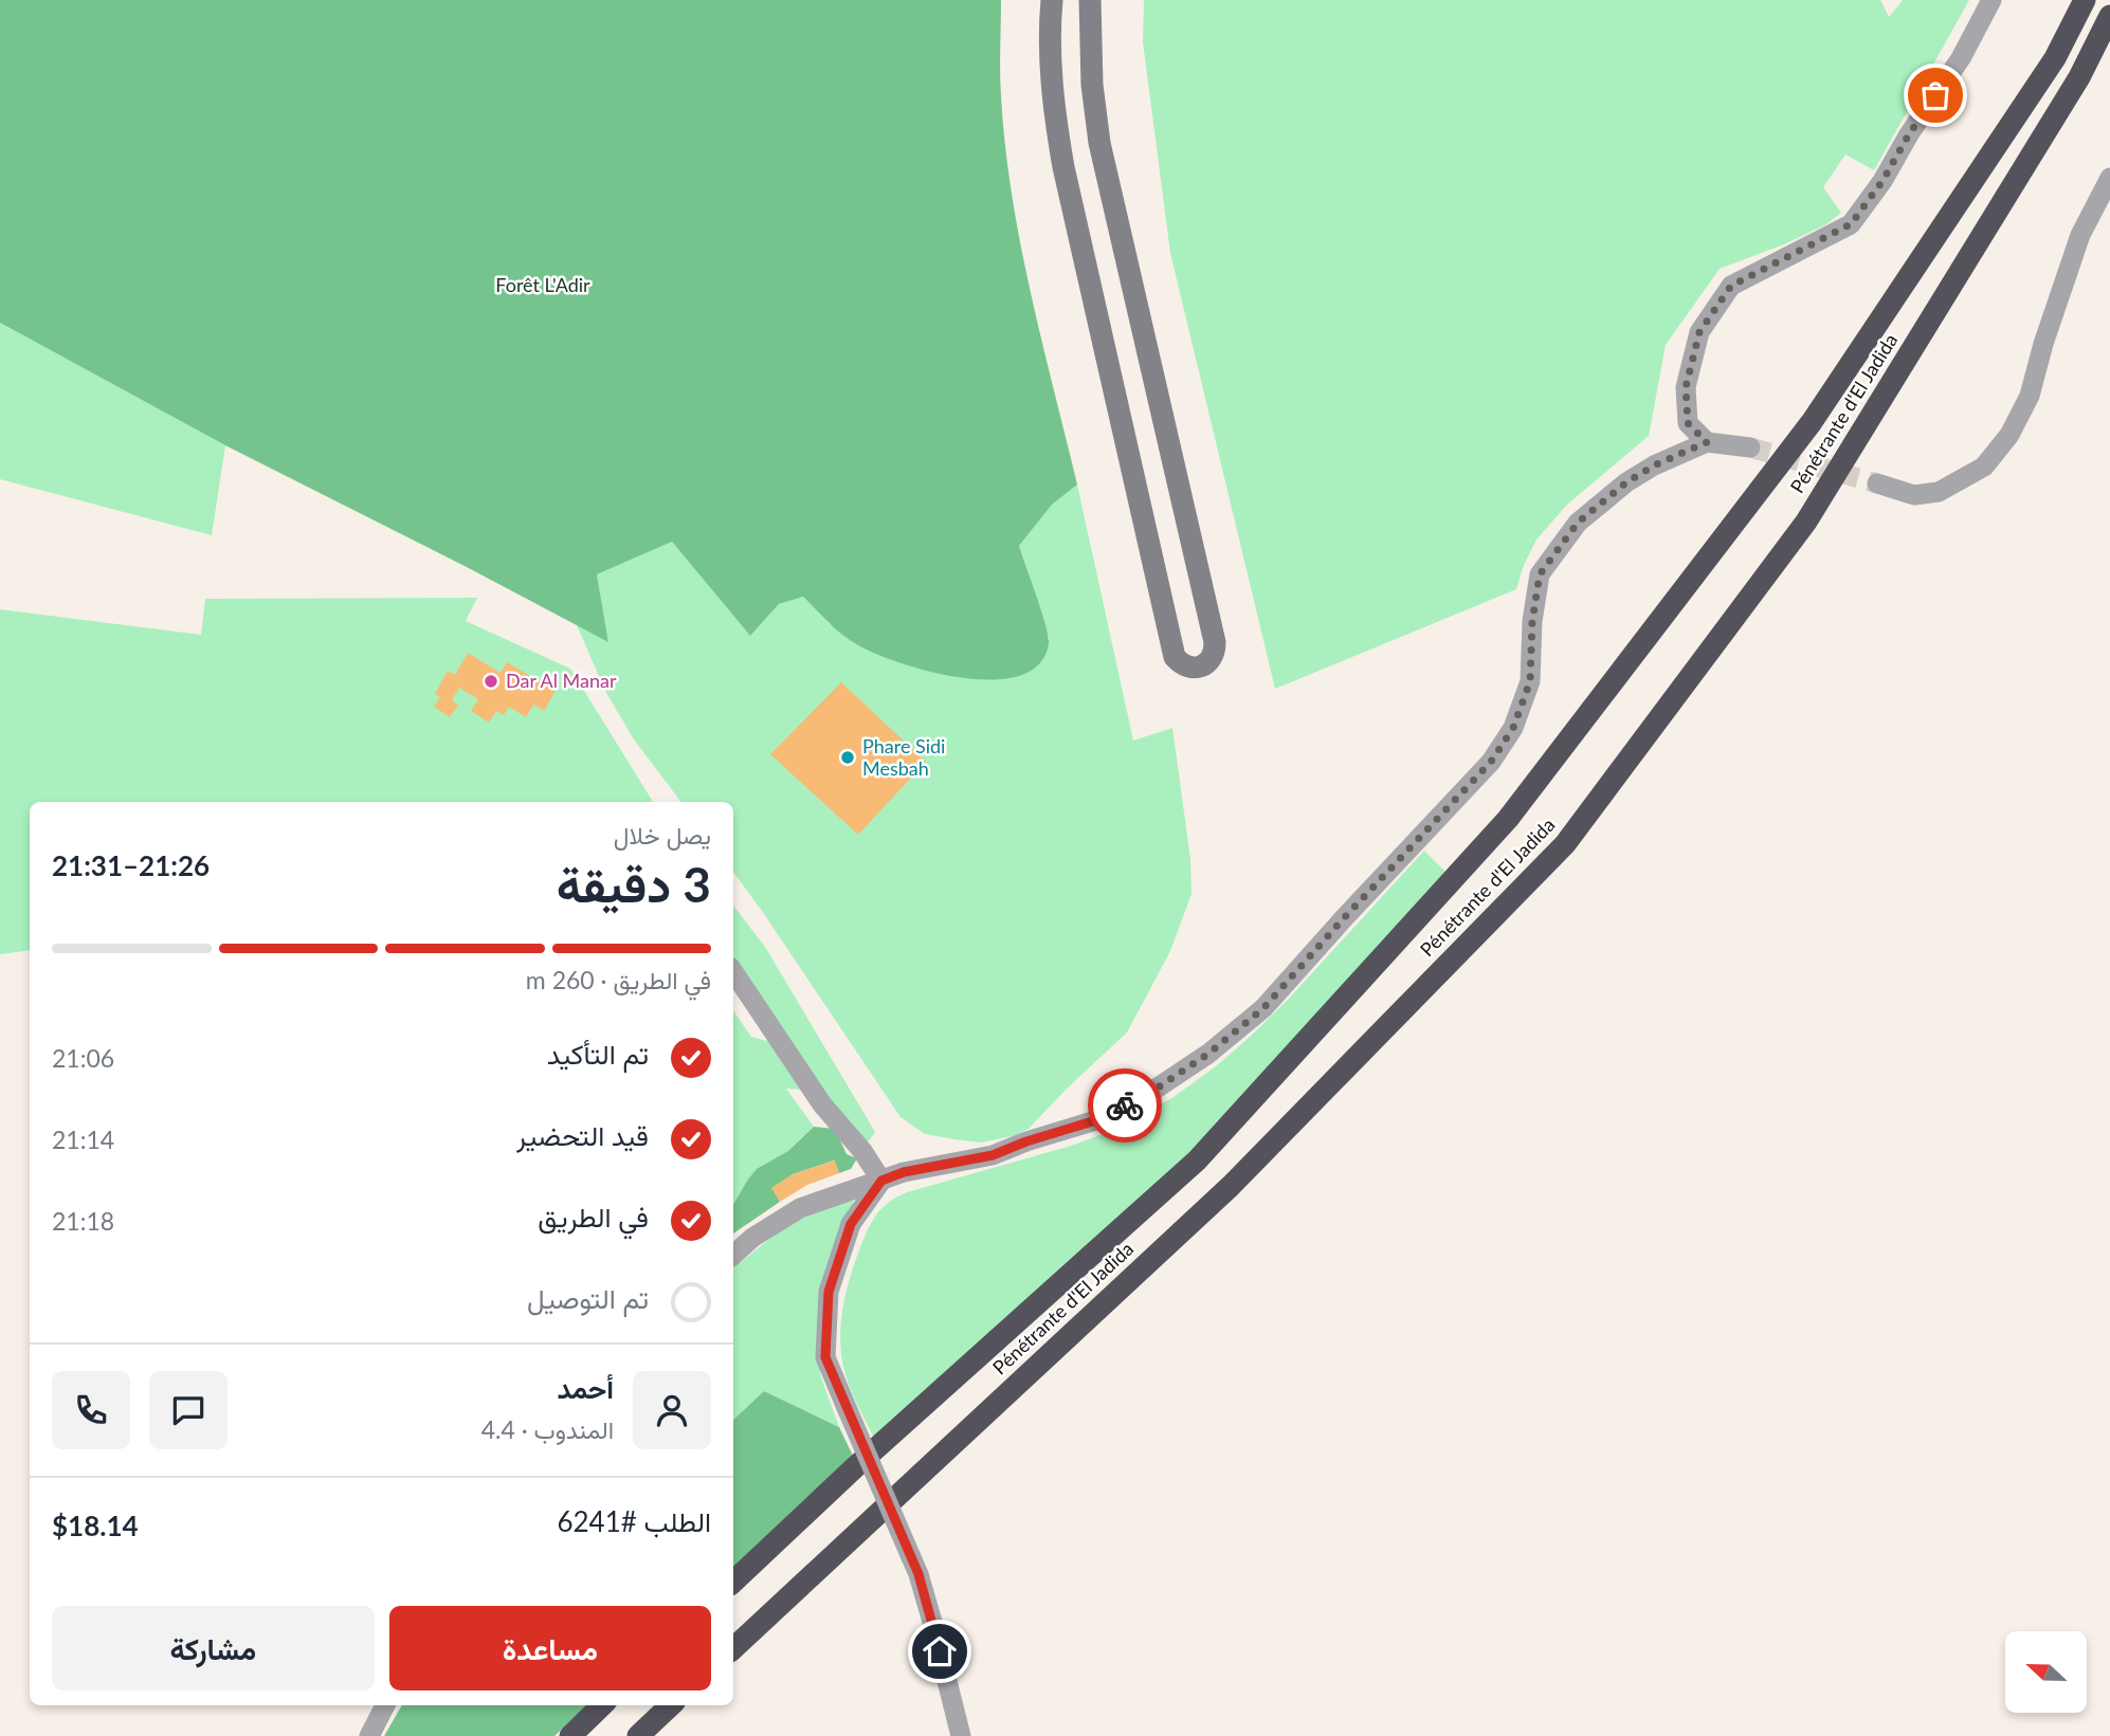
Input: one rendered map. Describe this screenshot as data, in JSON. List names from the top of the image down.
{
  "streets": {
    "highway": ["Pénétrante d'El Jadida"]
  },
  "parks": ["Forêt L'Adir"],
  "places": ["Dar Al Manar", "Phare Sidi Mesbah"],
  "north": "left",
  "page": {
    "heading": ["3 دقيقة", "يصل خلال", "21:26–21:31"],
    "panel": [
      "أحمد",
      "المندوب · 4.4",
      "الطلب #6241",
      "$18.14"
    ],
    "bar": "في الطريق · 260 m",
    "list": [
      ["تم التأكيد", "21:06"],
      ["قيد التحضير", "21:14"],
      ["في الطريق", "21:18"],
      "تم التوصيل"
    ],
    "buttons": ["مساعدة", "مشاركة"]
  }
}
